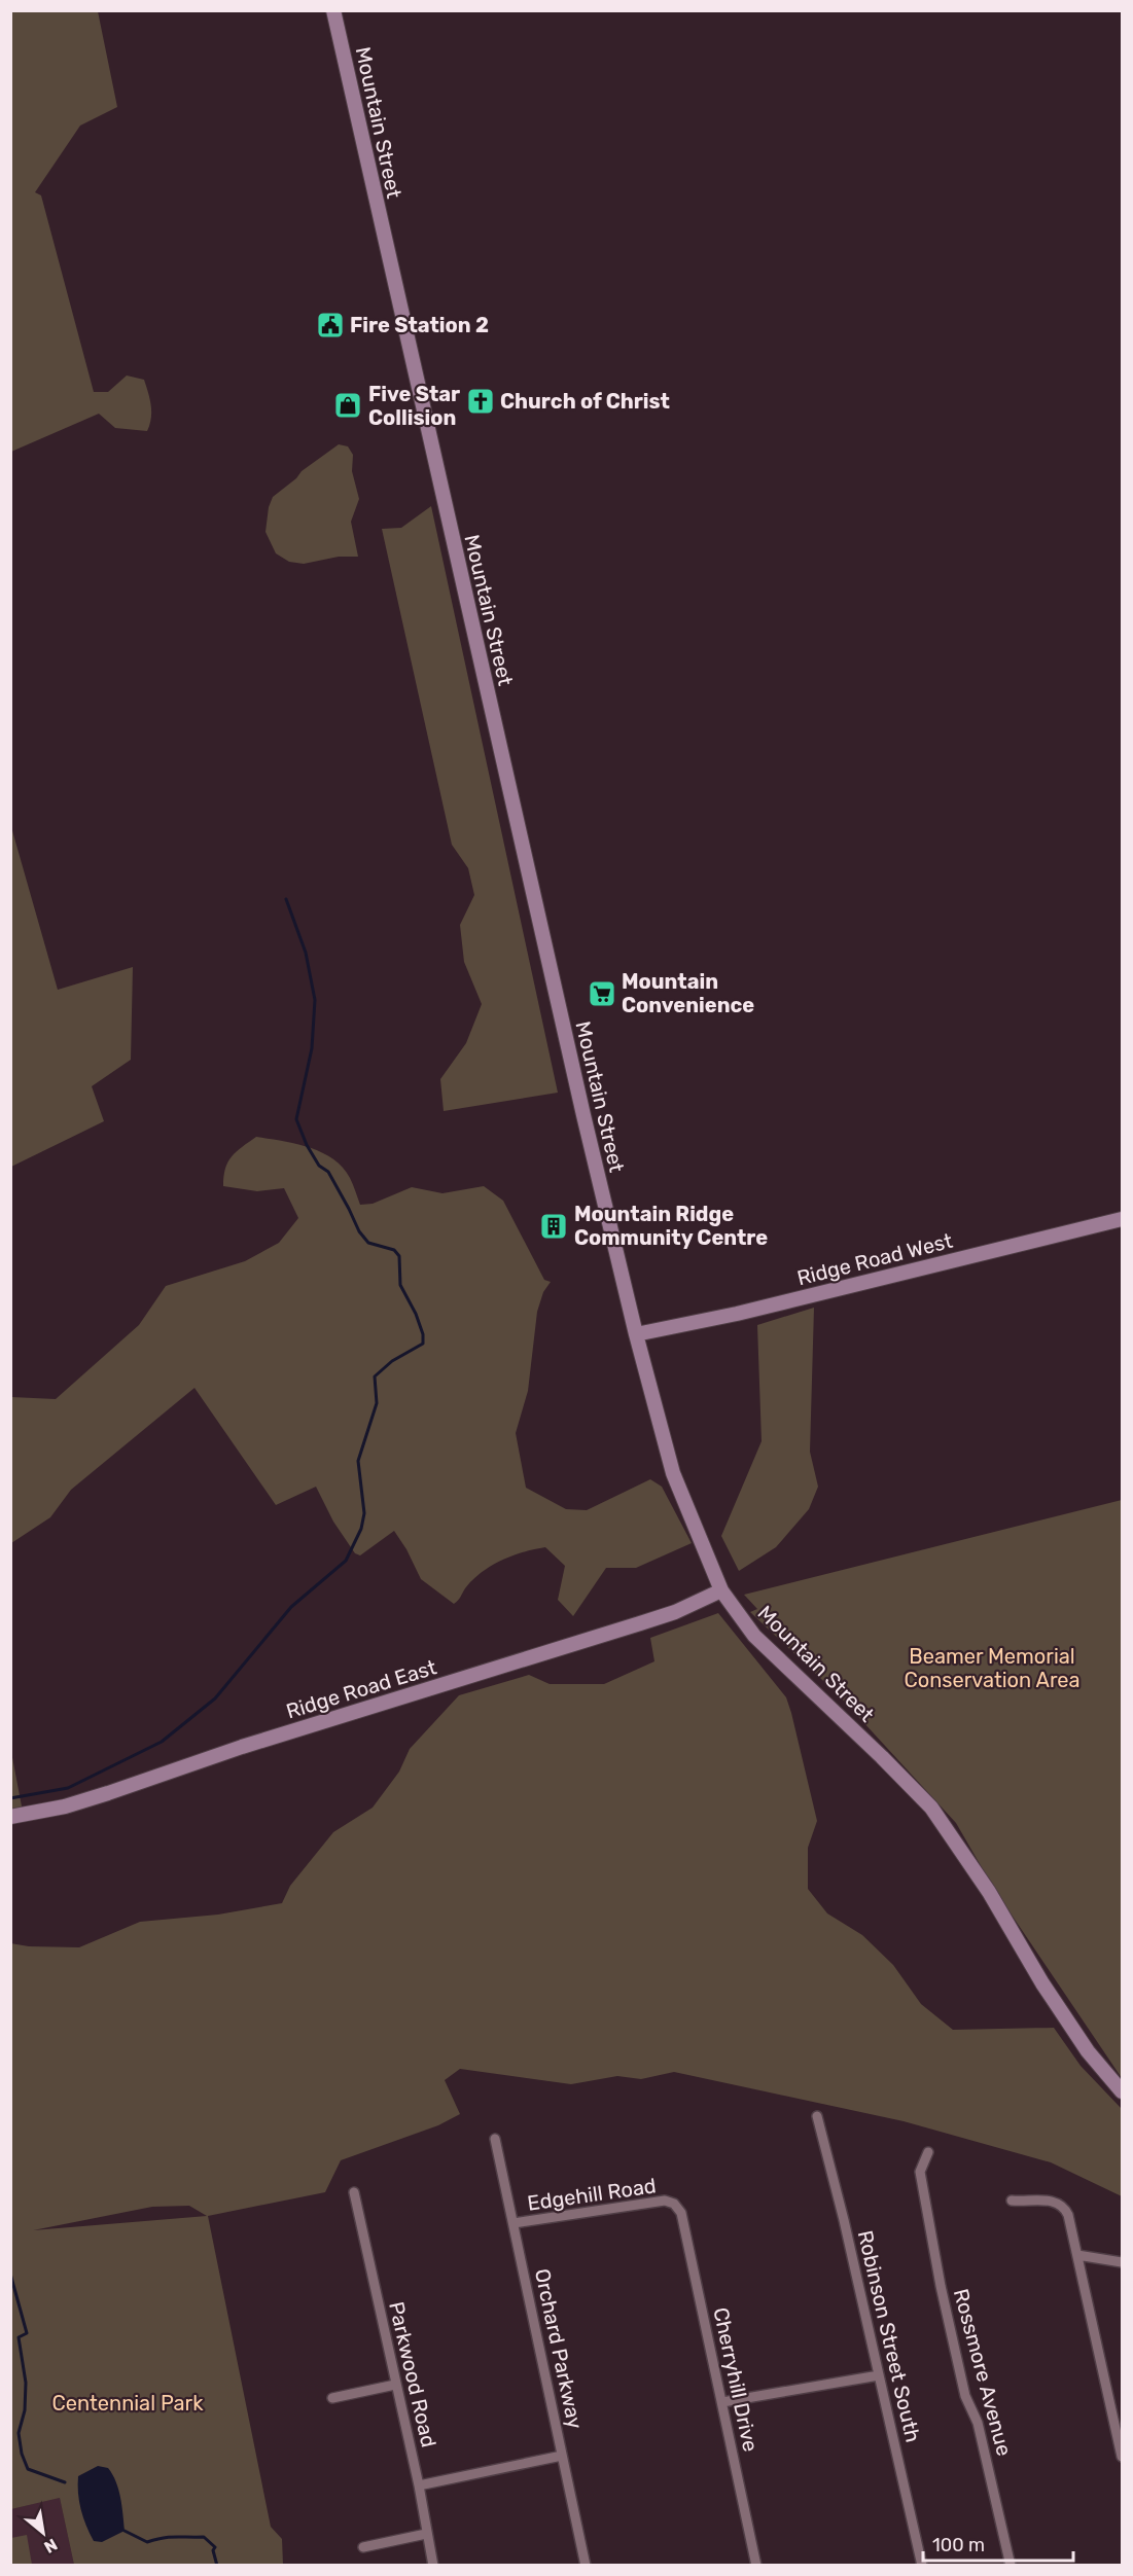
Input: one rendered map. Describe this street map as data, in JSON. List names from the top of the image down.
{
  "streets": {
    "main road": ["Mountain Street", "Ridge Road West", "Ridge Road East"],
    "street": [
      "Edgehill Road",
      "Robinson Street South",
      "Orchard Parkway",
      "Rossmore Avenue",
      "Parkwood Road",
      "Cherryhill Drive"
    ]
  },
  "crossings": [
    ["Mountain Street", "Ridge Road West"],
    ["Mountain Street", "Ridge Road East"],
    ["Edgehill Road", "Orchard Parkway"],
    ["Edgehill Road", "Cherryhill Drive"]
  ],
  "parks": ["Beamer Memorial Conservation Area", "Centennial Park"],
  "places": {
    "public building": ["Fire Station 2"],
    "church": ["Church of Christ"],
    "shop": ["Five Star Collision"],
    "supermarket": ["Mountain Convenience"],
    "building": ["Mountain Ridge Community Centre"]
  },
  "scale_bar": "100 m",
  "north": "bottom right"
}
